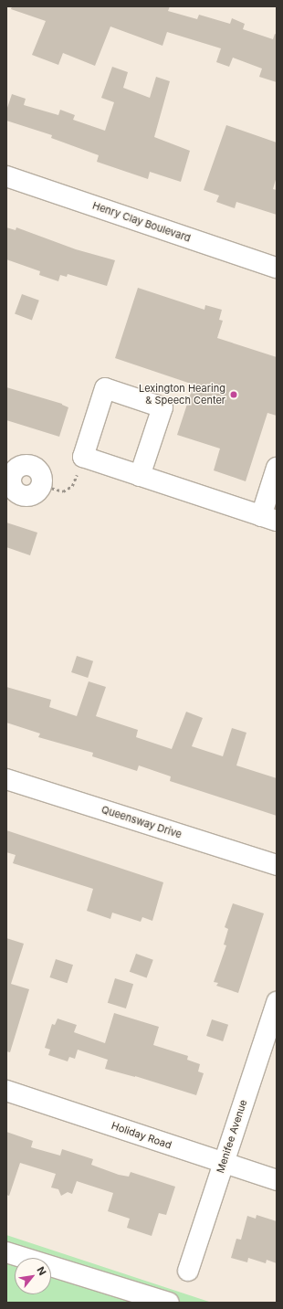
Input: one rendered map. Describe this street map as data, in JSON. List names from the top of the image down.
{
  "streets": {
    "street": [
      "Henry Clay Boulevard",
      "Queensway Drive",
      "Holiday Road",
      "Menifee Avenue"
    ]
  },
  "crossings": [
    ["Holiday Road", "Menifee Avenue"]
  ],
  "places": ["Lexington Hearing & Speech Center"],
  "north": "top right"
}
